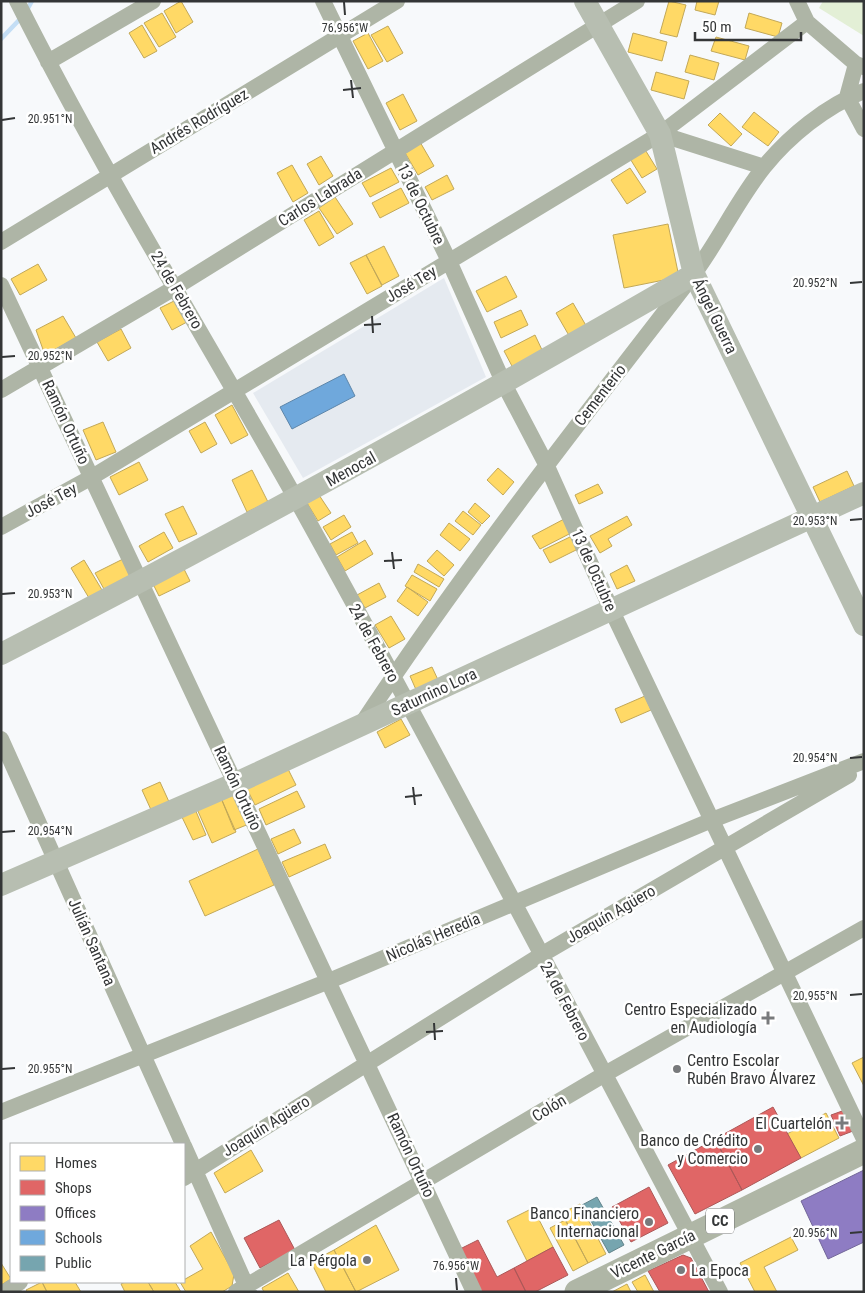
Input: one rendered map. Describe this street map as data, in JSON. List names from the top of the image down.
{
  "streets": {
    "main road": ["CC", "Vicente García"],
    "street": [
      "Andrés Rodríguez",
      "Carlos Labrada",
      "13 de Octubre",
      "José Tey",
      "24 de Febrero",
      "Ángel Guerra",
      "Cementerio",
      "Ramón Ortuño",
      "Menocal",
      "Saturnino Lora",
      "Joaquín Agüero",
      "Nicolás Heredia",
      "Julián Santana",
      "Colón"
    ]
  },
  "crossings": [
    ["Andrés Rodríguez", "13 de Octubre"],
    ["Andrés Rodríguez", "24 de Febrero"],
    ["Carlos Labrada", "13 de Octubre"],
    ["Carlos Labrada", "24 de Febrero"],
    ["Carlos Labrada", "Ángel Guerra"],
    ["Carlos Labrada", "Ramón Ortuño"],
    ["13 de Octubre", "José Tey"],
    ["13 de Octubre", "Cementerio"],
    ["13 de Octubre", "Menocal"],
    ["13 de Octubre", "Saturnino Lora"],
    ["13 de Octubre", "Joaquín Agüero"],
    ["13 de Octubre", "Nicolás Heredia"],
    ["13 de Octubre", "Colón"],
    ["José Tey", "24 de Febrero"],
    ["José Tey", "Ángel Guerra"],
    ["José Tey", "Ramón Ortuño"],
    ["24 de Febrero", "Cementerio"],
    ["24 de Febrero", "Menocal"],
    ["24 de Febrero", "Saturnino Lora"],
    ["24 de Febrero", "Joaquín Agüero"],
    ["24 de Febrero", "Nicolás Heredia"],
    ["24 de Febrero", "Colón"],
    ["24 de Febrero", "Vicente García"],
    ["Ángel Guerra", "Cementerio"],
    ["Ángel Guerra", "Menocal"],
    ["Ángel Guerra", "Saturnino Lora"],
    ["Cementerio", "Menocal"],
    ["Cementerio", "Saturnino Lora"],
    ["Ramón Ortuño", "Menocal"],
    ["Ramón Ortuño", "Saturnino Lora"],
    ["Ramón Ortuño", "Joaquín Agüero"],
    ["Ramón Ortuño", "Nicolás Heredia"],
    ["Ramón Ortuño", "Colón"],
    ["Saturnino Lora", "Julián Santana"],
    ["Joaquín Agüero", "Julián Santana"],
    ["Nicolás Heredia", "Julián Santana"],
    ["Julián Santana", "Colón"]
  ],
  "places": {
    "health": ["Centro Especializado en Audiología", "El Cuartelón"],
    "other": [
      "Centro Escolar Rubén Bravo Álvarez",
      "Banco de Crédito y Comercio",
      "Banco Financiero Internacional",
      "La Pérgola",
      "La Epoca"
    ]
  },
  "legend": [
    "Homes",
    "Shops",
    "Offices",
    "Schools",
    "Public"
  ],
  "scale_bar": "50 m",
  "coordinates": [
    "76.956°W",
    "20.951°N",
    "20.952°N",
    "20.953°N",
    "20.954°N",
    "20.955°N",
    "20.956°N"
  ]
}
